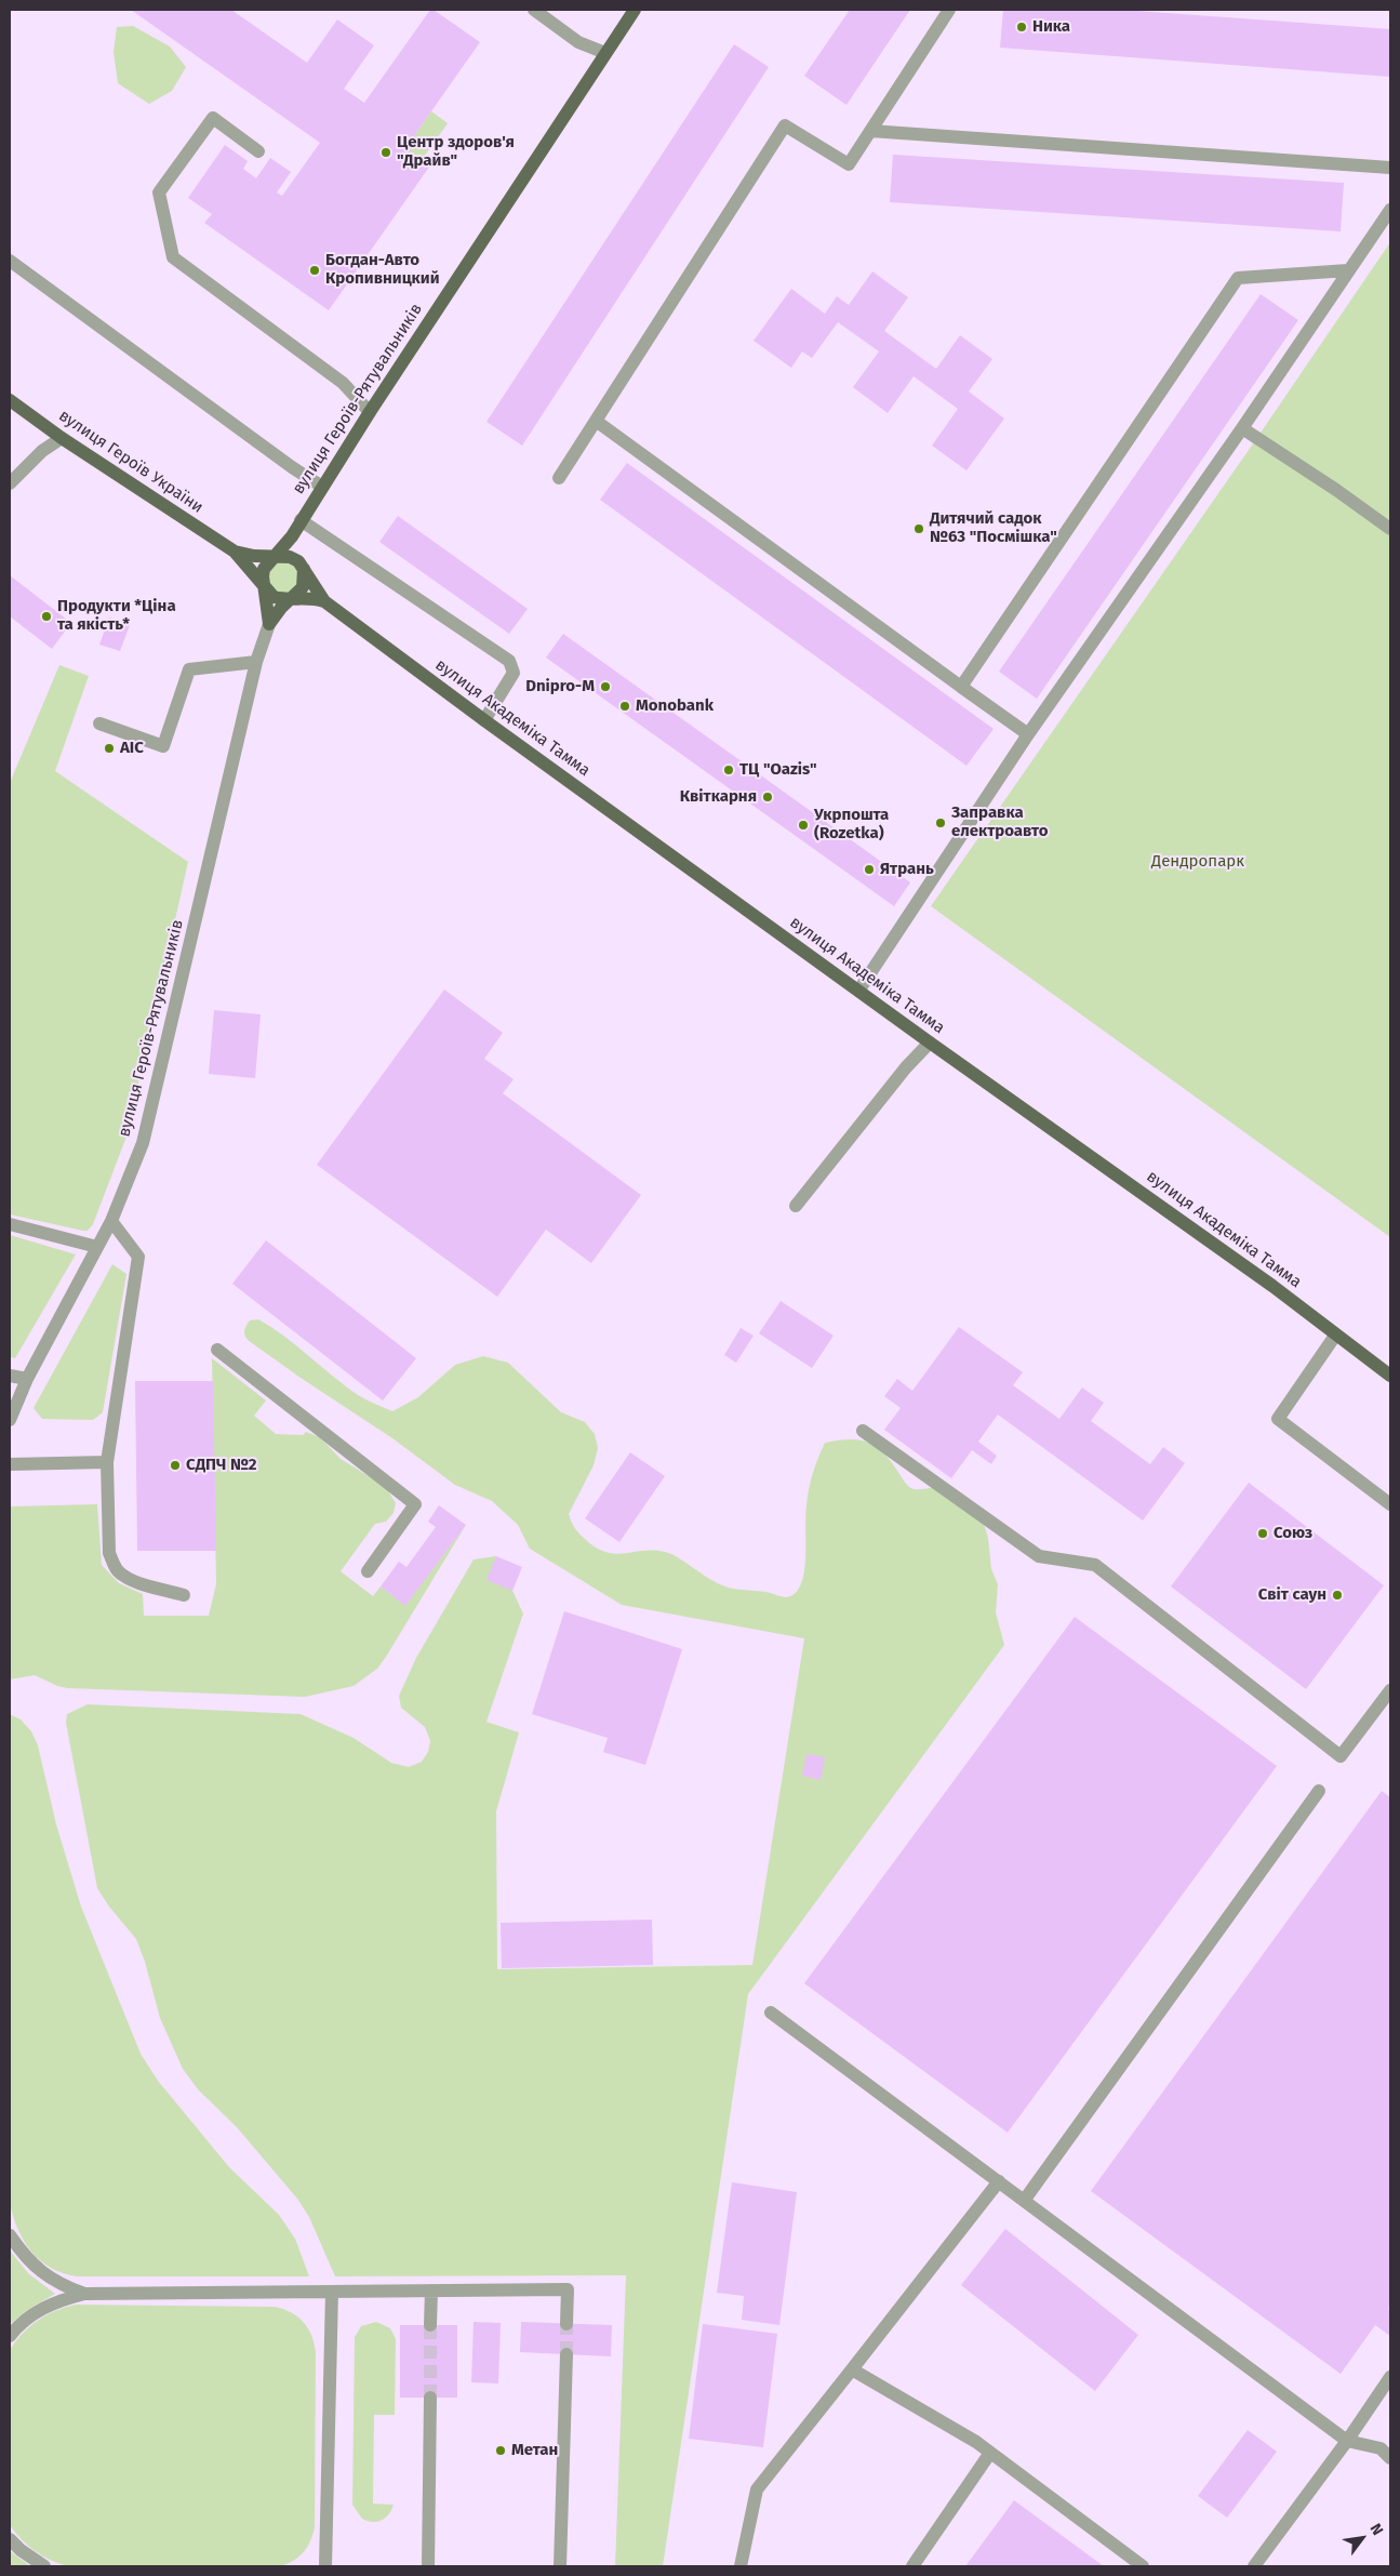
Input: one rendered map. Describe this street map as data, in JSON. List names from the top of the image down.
{
  "streets": {
    "main road": ["вулиця Героїв-Рятувальників", "вулиця Героїв України", "вулиця Академіка Тамма"]
  },
  "crossings": [
    ["вулиця Героїв-Рятувальників", "вулиця Героїв України"],
    ["вулиця Героїв-Рятувальників", "вулиця Академіка Тамма"],
    ["вулиця Героїв України", "вулиця Академіка Тамма"]
  ],
  "parks": ["Дендропарк"],
  "places": [
    "Ника",
    "Центр здоров'я \"Драйв\"",
    "Богдан-Авто Кропивницкий",
    "Дитячий садок №63 \"Посмішка\"",
    "Продукти *Ціна та якість*",
    "Dnipro-M",
    "Monobank",
    "АІС",
    "ТЦ \"Oazis\"",
    "Квіткарня",
    "Заправка електроавто",
    "Укрпошта (Rozetka)",
    "Ятрань",
    "СДПЧ №2",
    "Союз",
    "Світ саун",
    "Метан"
  ],
  "north": "top right"
}
